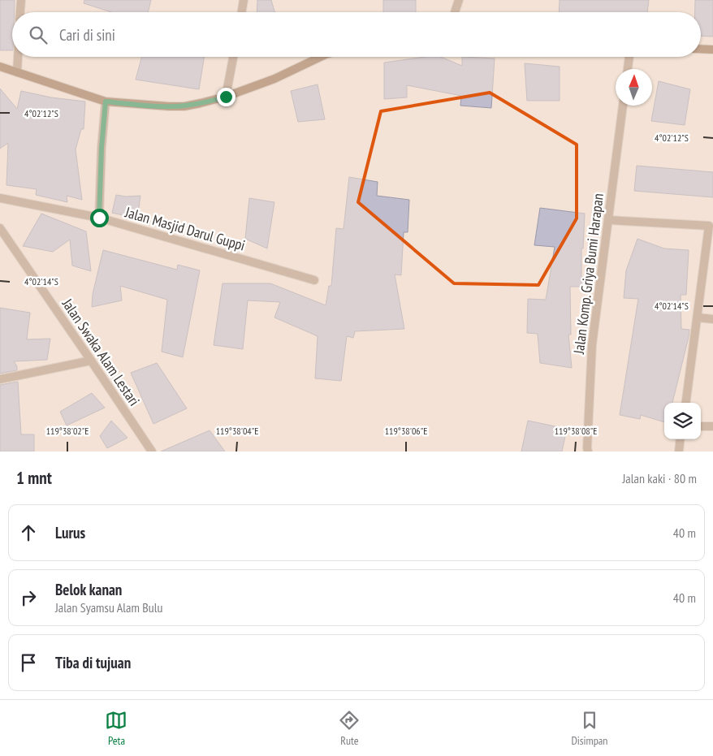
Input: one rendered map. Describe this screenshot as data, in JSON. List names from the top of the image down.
{
  "streets": {
    "street": ["Jalan Masjid Darul Guppi", "Jalan Komp. Griya Bumi Harapan", "Jalan Swaka Alam Lestari"]
  },
  "north": "top",
  "page": {
    "search": "Cari di sini",
    "heading": ["1 mnt", "Jalan kaki · 80 m"],
    "list": [
      ["Lurus", "40 m"],
      ["Belok kanan", "Jalan Syamsu Alam Bulu", "40 m"],
      "Tiba di tujuan"
    ],
    "nav": ["Peta", "Rute", "Disimpan"]
  },
  "coordinates": [
    "4°02'12\"S",
    "4°02'14\"S",
    "119°38'02\"E",
    "119°38'04\"E",
    "119°38'06\"E",
    "119°38'08\"E"
  ]
}
